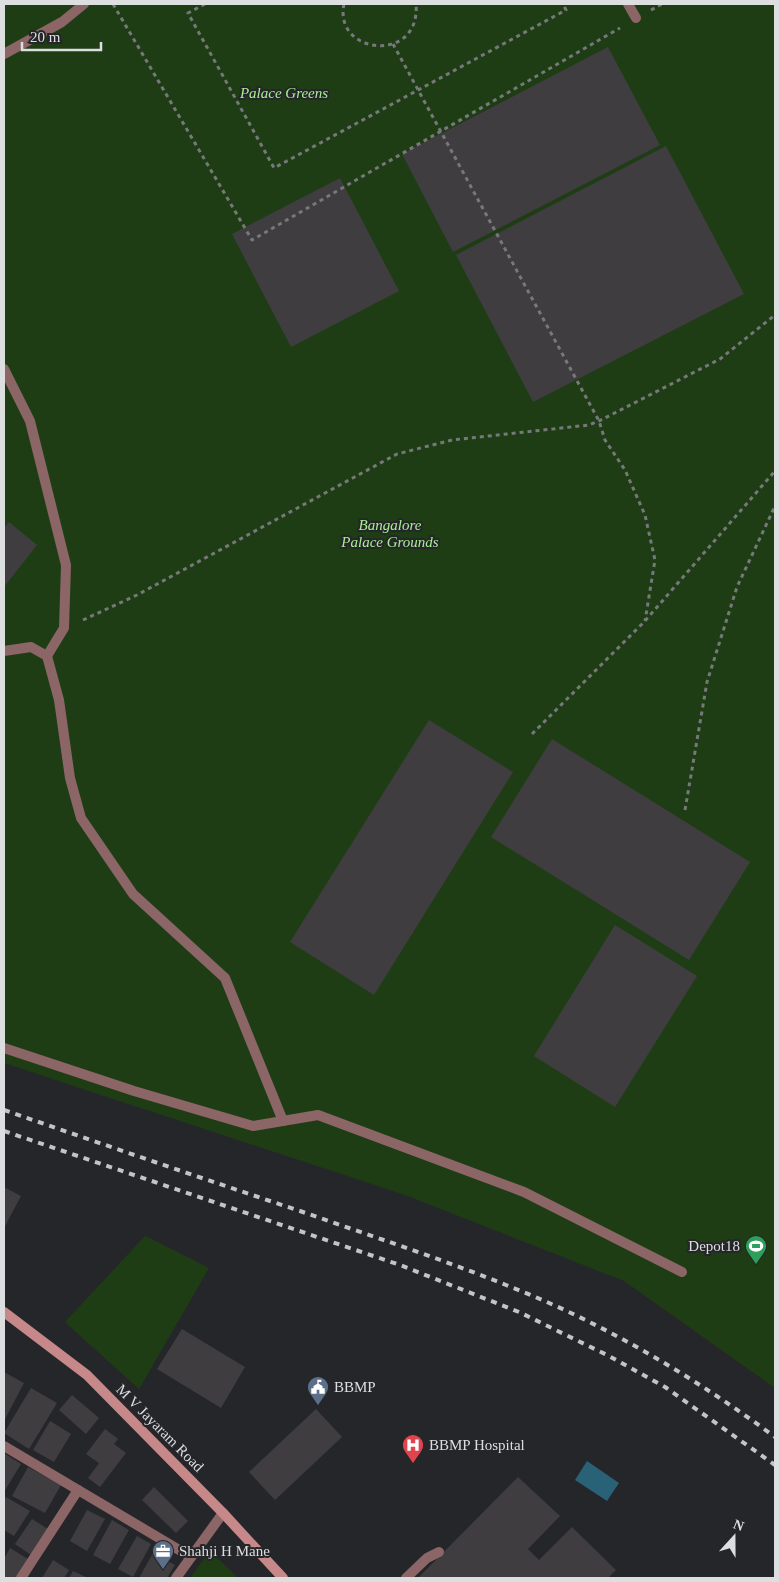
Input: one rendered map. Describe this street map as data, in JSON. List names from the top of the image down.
{
  "streets": {
    "street": ["M V Jayaram Road"]
  },
  "parks": ["Palace Greens", "Bangalore Palace Grounds"],
  "places": {
    "sports": ["Depot18"],
    "public building": ["BBMP"],
    "hospital": ["BBMP Hospital"],
    "office": ["Shahji H Mane"]
  },
  "scale_bar": "20 m",
  "north": "top"
}
